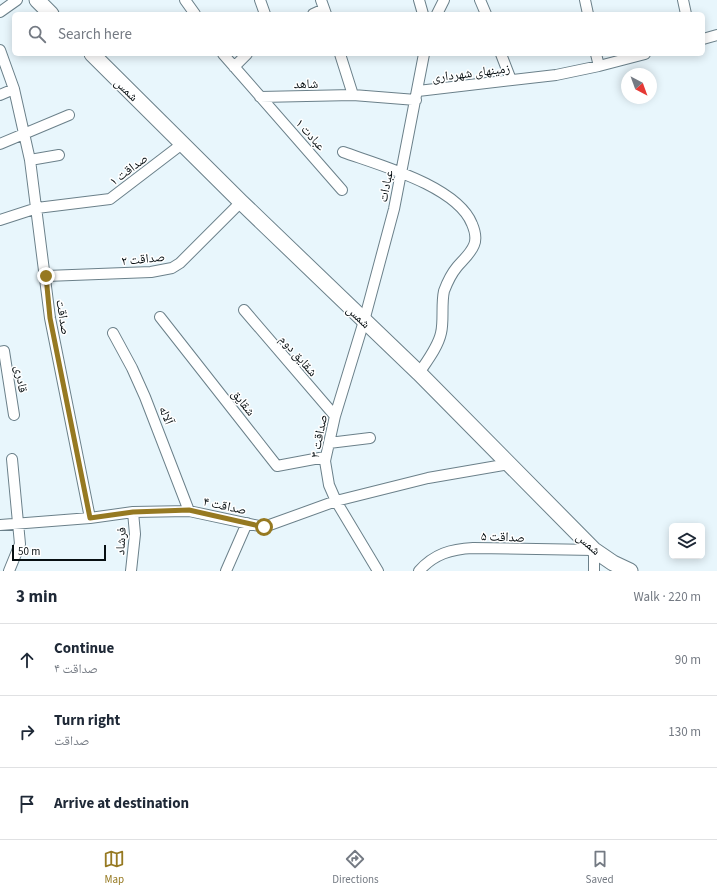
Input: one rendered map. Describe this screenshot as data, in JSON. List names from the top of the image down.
{
  "streets": {
    "street": [
      "زمینهای شهرداری",
      "شاهد",
      "شمس",
      "عبادت ۱",
      "صداقت ۱",
      "عبادات",
      "صداقت ۲",
      "صداقت",
      "شقایق دوم",
      "قادری",
      "شقایق",
      "آلاله",
      "صداقت ۳",
      "صداقت ۴",
      "صداقت ۵",
      "فرشاد"
    ]
  },
  "crossings": [
    ["زمینهای شهرداری", "شاهد"],
    ["زمینهای شهرداری", "عبادات"],
    ["شاهد", "عبادت ۱"],
    ["شاهد", "عبادات"],
    ["شمس", "صداقت ۱"],
    ["شمس", "عبادات"],
    ["شمس", "صداقت ۲"],
    ["شمس", "صداقت ۳"],
    ["شمس", "صداقت ۴"],
    ["شمس", "صداقت ۵"],
    ["صداقت ۱", "صداقت"],
    ["عبادات", "صداقت ۳"],
    ["صداقت ۲", "صداقت"],
    ["صداقت", "صداقت ۴"],
    ["شقایق دوم", "صداقت ۳"],
    ["شقایق", "صداقت ۳"],
    ["آلاله", "صداقت ۴"],
    ["صداقت ۳", "صداقت ۴"],
    ["صداقت ۴", "فرشاد"]
  ],
  "scale_bar": "50 m",
  "north": "bottom right",
  "page": {
    "search": "Search here",
    "scale": "50 m",
    "heading": ["3 min", "Walk · 220 m"],
    "list": [
      ["Continue", "صداقت ۴", "90 m"],
      ["Turn right", "صداقت", "130 m"],
      "Arrive at destination"
    ],
    "nav": ["Map", "Directions", "Saved"]
  }
}
